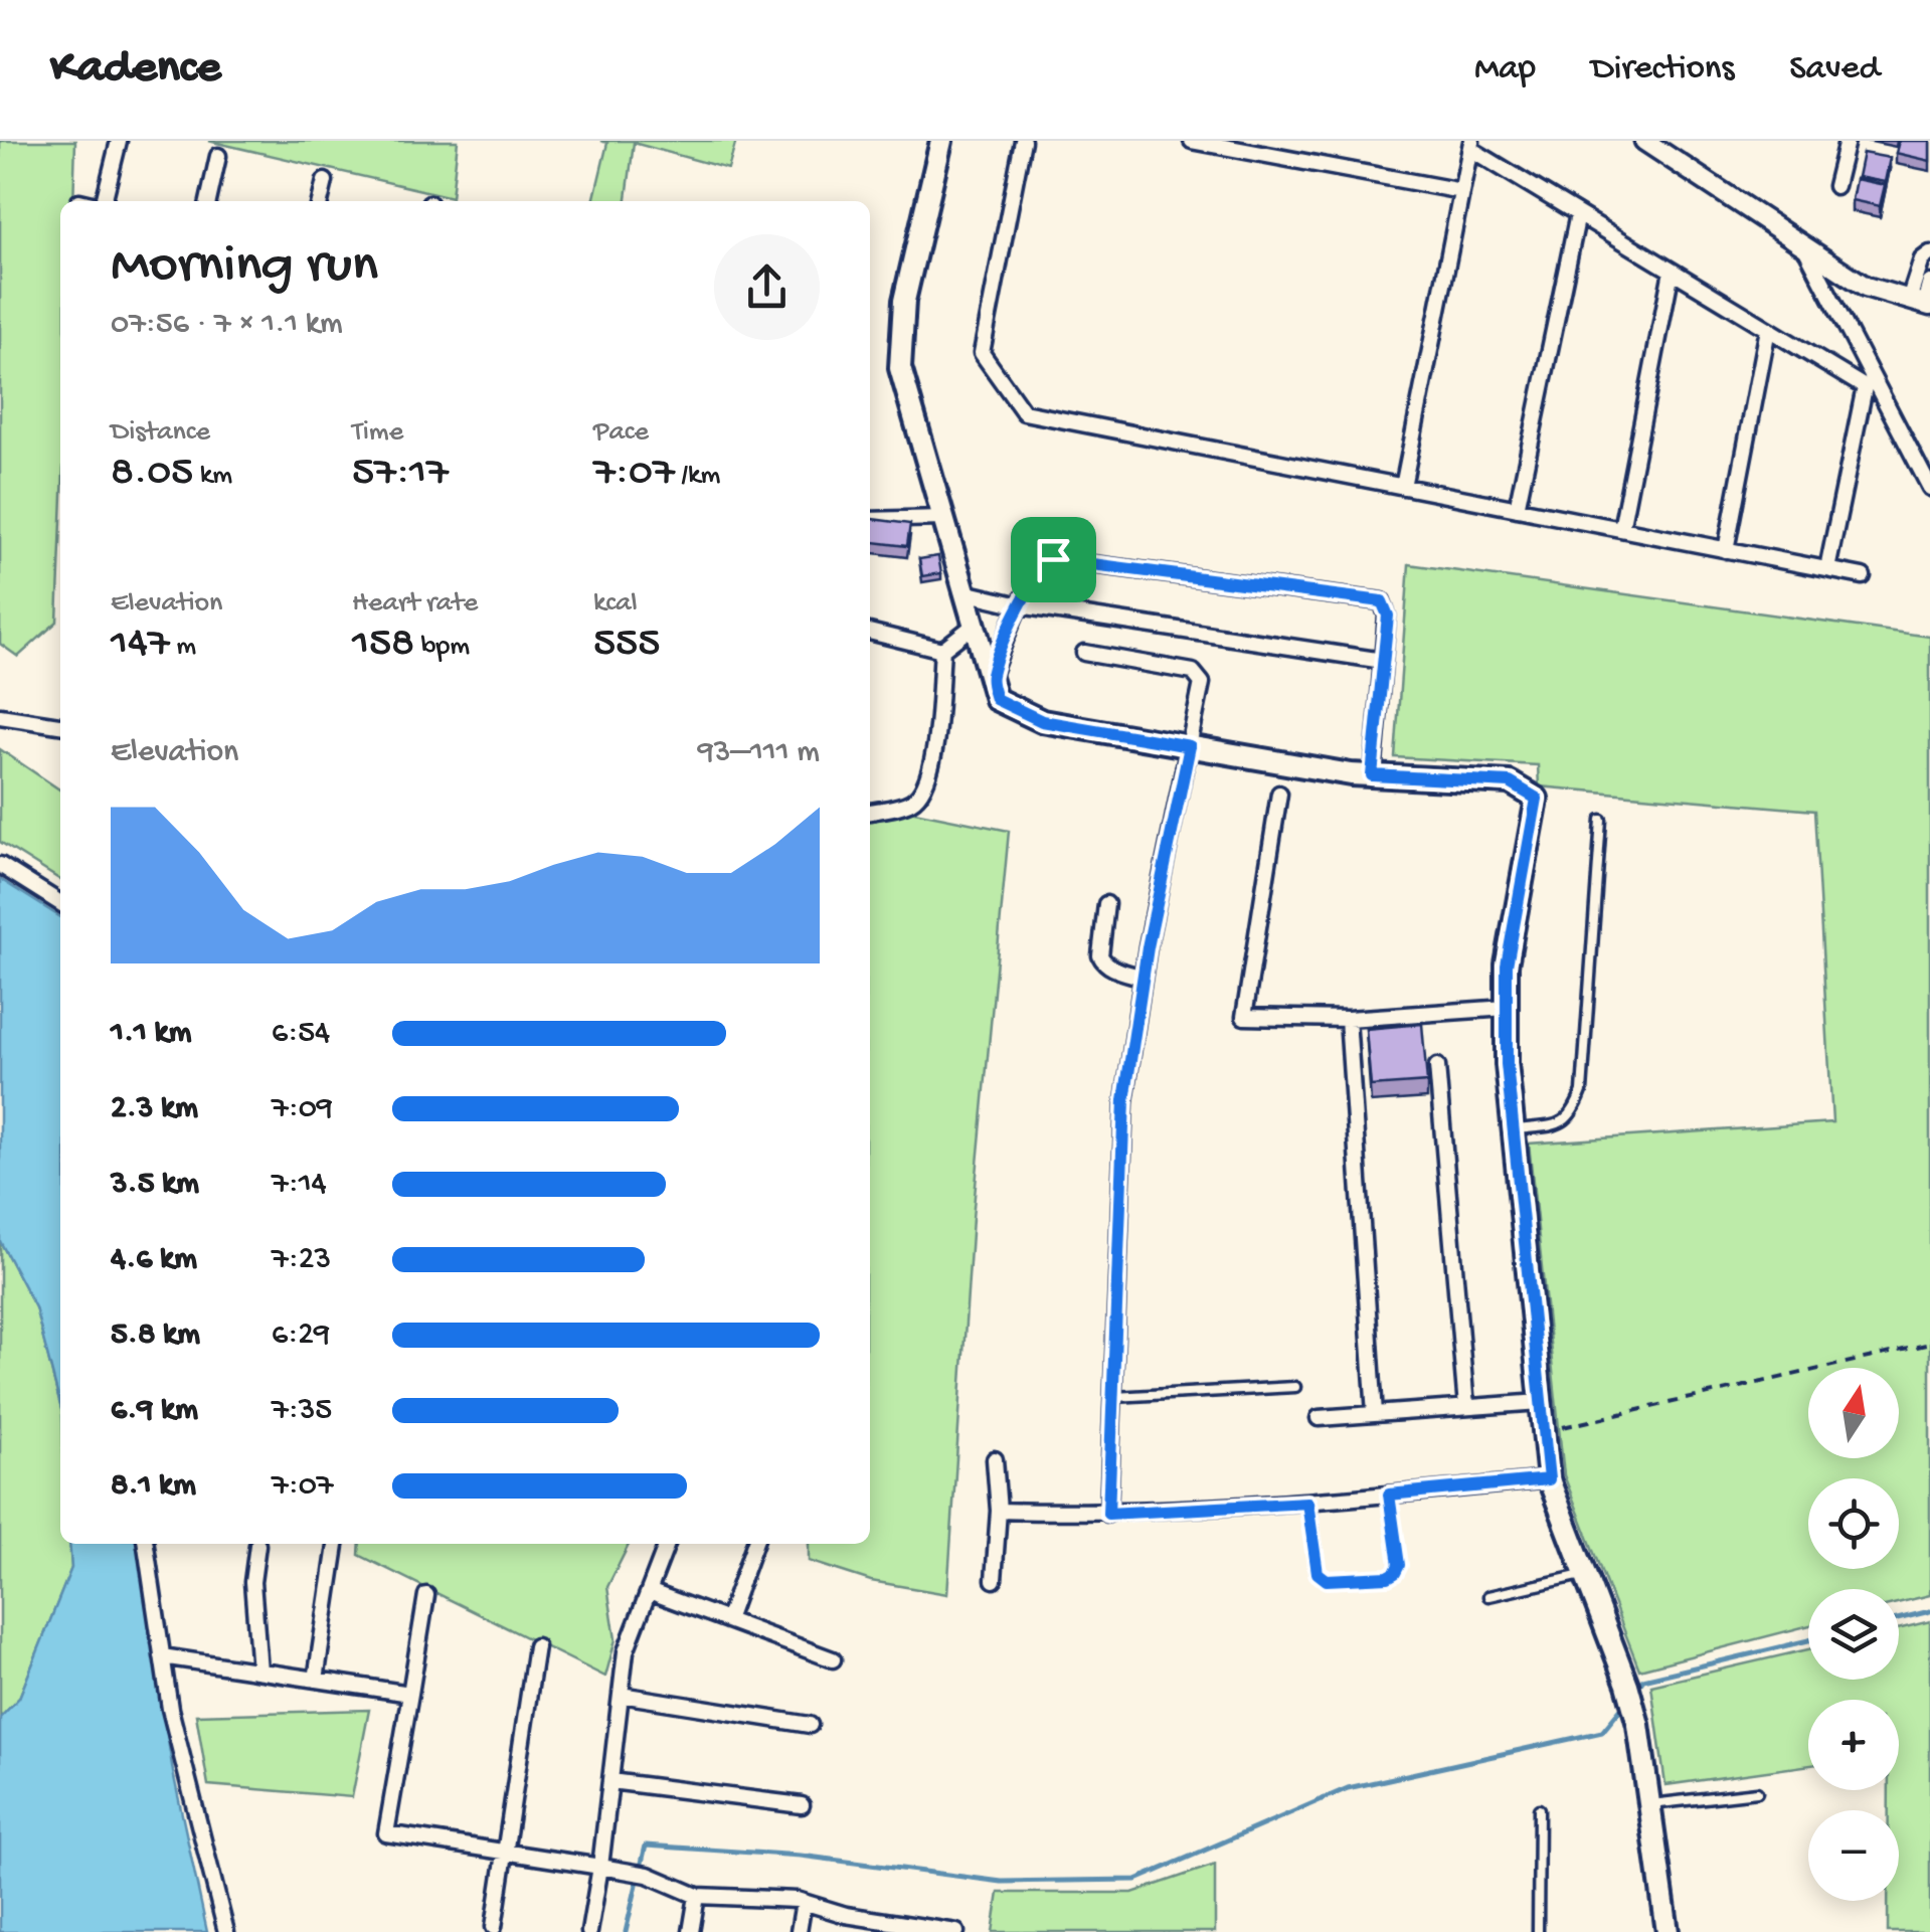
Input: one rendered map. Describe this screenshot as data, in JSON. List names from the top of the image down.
{
  "north": "top",
  "page": {
    "header": "Kadence",
    "nav": ["Map", "Directions", "Saved"],
    "heading": ["Morning run", "07:56 · 7 × 1.1 km"],
    "stats": [
      ["Distance", "8.05 km"],
      ["Time", "57:17"],
      ["Pace", "7:07 /km"],
      ["Elevation", "147 m"],
      ["Heart rate", "158 bpm"],
      ["kcal", "555"]
    ],
    "chart": ["Elevation", "93–111 m"],
    "list": [
      {
        "name": "1.1 km",
        "note": "6:54"
      },
      {
        "name": "2.3 km",
        "note": "7:09"
      },
      {
        "name": "3.5 km",
        "note": "7:14"
      },
      {
        "name": "4.6 km",
        "note": "7:23"
      },
      {
        "name": "5.8 km",
        "note": "6:29"
      },
      {
        "name": "6.9 km",
        "note": "7:35"
      },
      {
        "name": "8.1 km",
        "note": "7:07"
      }
    ],
    "map_buttons": ["+", "−"]
  }
}
